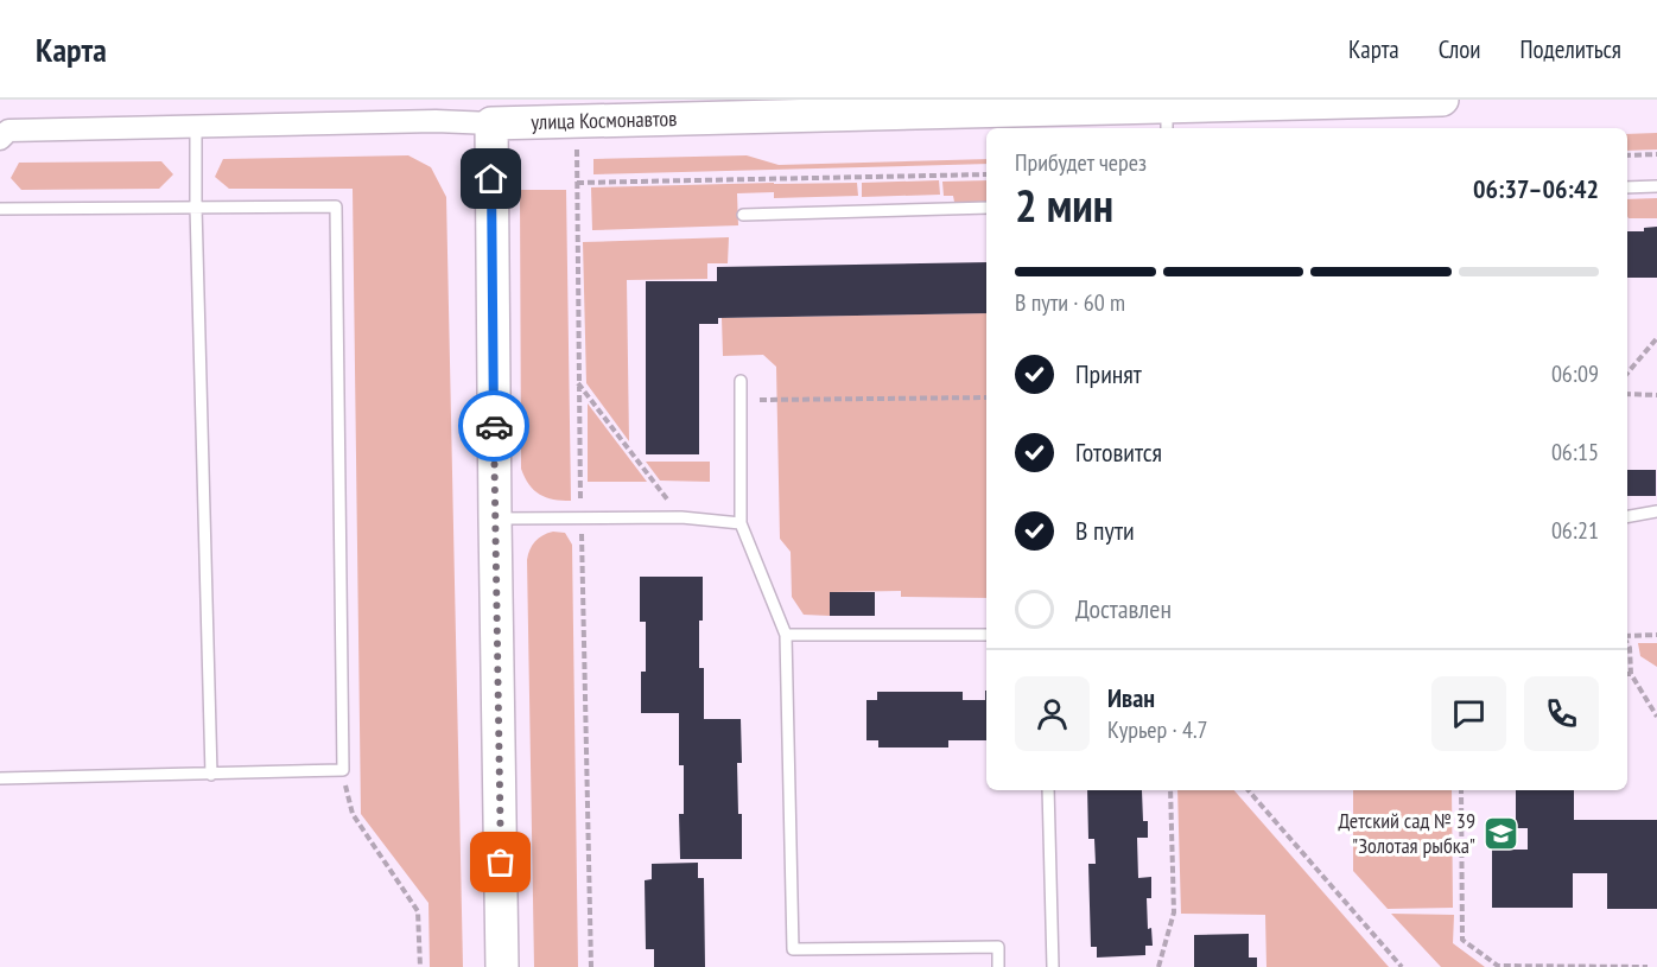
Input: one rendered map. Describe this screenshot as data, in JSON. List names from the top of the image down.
{
  "streets": {
    "main road": ["улица Космонавтов"]
  },
  "places": {
    "school or university": ["Детский сад № 39 \"Золотая рыбка\""]
  },
  "page": {
    "header": "Карта",
    "nav": ["Карта", "Слои", "Поделиться"],
    "heading": ["2 мин", "Прибудет через", "06:37–06:42"],
    "panel": ["Иван", "Курьер · 4.7"],
    "bar": "В пути · 60 m",
    "list": [
      ["Принят", "06:09"],
      ["Готовится", "06:15"],
      ["В пути", "06:21"],
      "Доставлен"
    ]
  }
}
